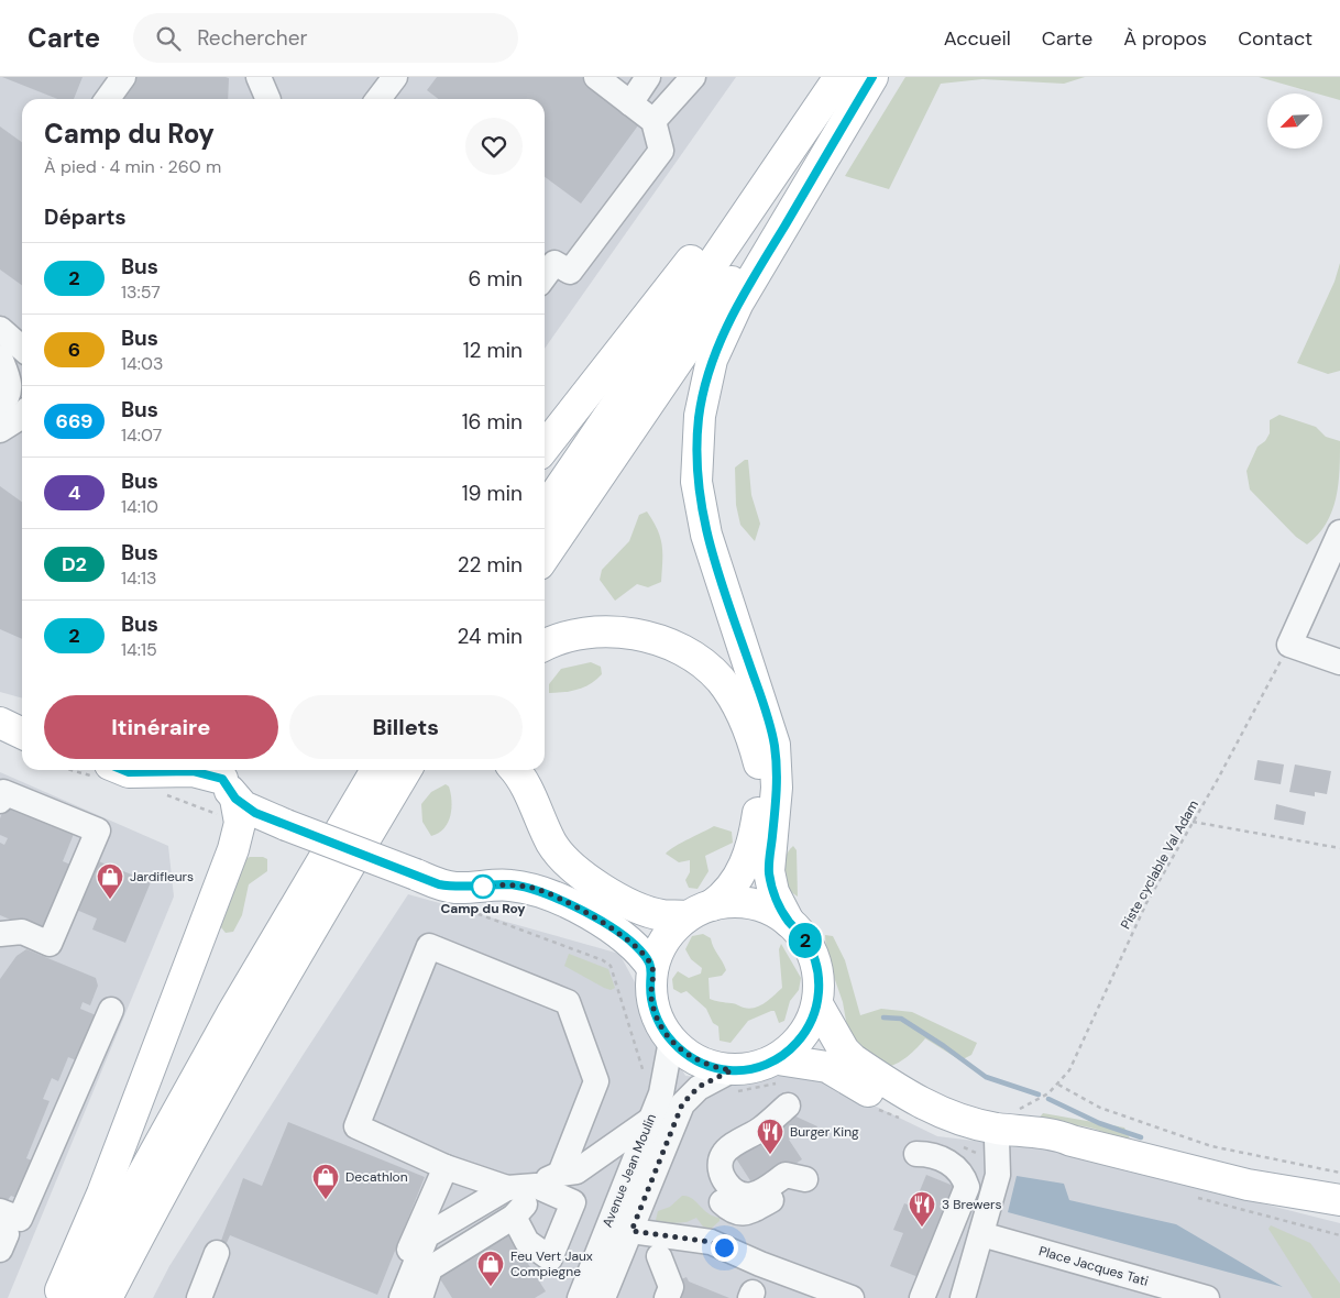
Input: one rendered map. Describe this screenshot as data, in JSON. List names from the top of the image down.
{
  "streets": {
    "street": ["Avenue Jean Moulin", "Place Jacques Tati"],
    "path": ["Piste cyclable Val Adam"]
  },
  "places": {
    "other": ["Camp du Roy"],
    "shop": ["Jardifleurs", "Decathlon", "Feu Vert Jaux Compiegne"],
    "restaurant": ["Burger King", "3 Brewers"]
  },
  "lines": ["bus line 2"],
  "north": "bottom left",
  "page": {
    "header": "Carte",
    "search": "Rechercher",
    "nav": [
      "Accueil",
      "Carte",
      "À propos",
      "Contact"
    ],
    "on_map": "2",
    "heading": [
      ["Camp du Roy", "À pied · 4 min · 260 m"],
      "Départs"
    ],
    "list": [
      {
        "mark": "2",
        "name": "Bus",
        "note": "13:57",
        "value": "6 min"
      },
      {
        "mark": "6",
        "name": "Bus",
        "note": "14:03",
        "value": "12 min"
      },
      {
        "mark": "669",
        "name": "Bus",
        "note": "14:07",
        "value": "16 min"
      },
      {
        "mark": "4",
        "name": "Bus",
        "note": "14:10",
        "value": "19 min"
      },
      {
        "mark": "D2",
        "name": "Bus",
        "note": "14:13",
        "value": "22 min"
      },
      {
        "mark": "2",
        "name": "Bus",
        "note": "14:15",
        "value": "24 min"
      }
    ],
    "buttons": ["Itinéraire", "Billets"]
  }
}
